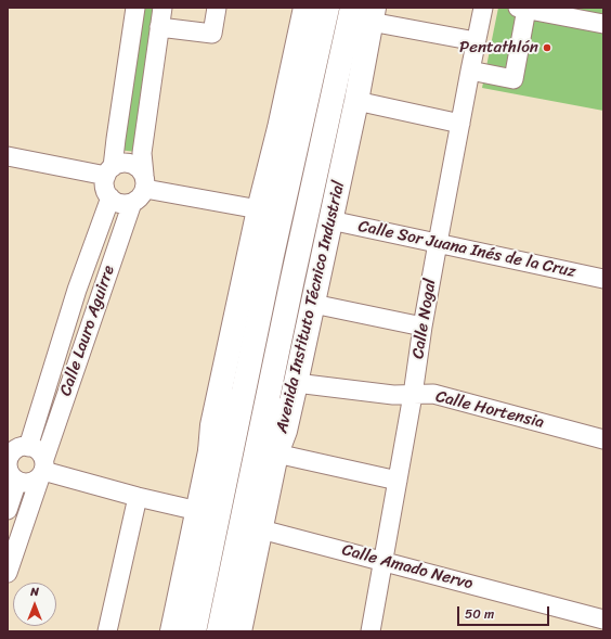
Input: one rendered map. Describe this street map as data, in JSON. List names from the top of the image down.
{
  "streets": {
    "main road": ["Avenida Instituto Técnico Industrial"],
    "street": [
      "Calle Sor Juana Inés de la Cruz",
      "Calle Nogal",
      "Calle Lauro Aguirre",
      "Calle Hortensia",
      "Calle Amado Nervo"
    ]
  },
  "crossings": [
    ["Calle Sor Juana Inés de la Cruz", "Avenida Instituto Técnico Industrial"],
    ["Calle Sor Juana Inés de la Cruz", "Calle Nogal"],
    ["Avenida Instituto Técnico Industrial", "Calle Hortensia"],
    ["Avenida Instituto Técnico Industrial", "Calle Amado Nervo"],
    ["Calle Nogal", "Calle Hortensia"],
    ["Calle Nogal", "Calle Amado Nervo"]
  ],
  "places": ["Pentathlón"],
  "scale_bar": "50 m",
  "north": "top"
}
